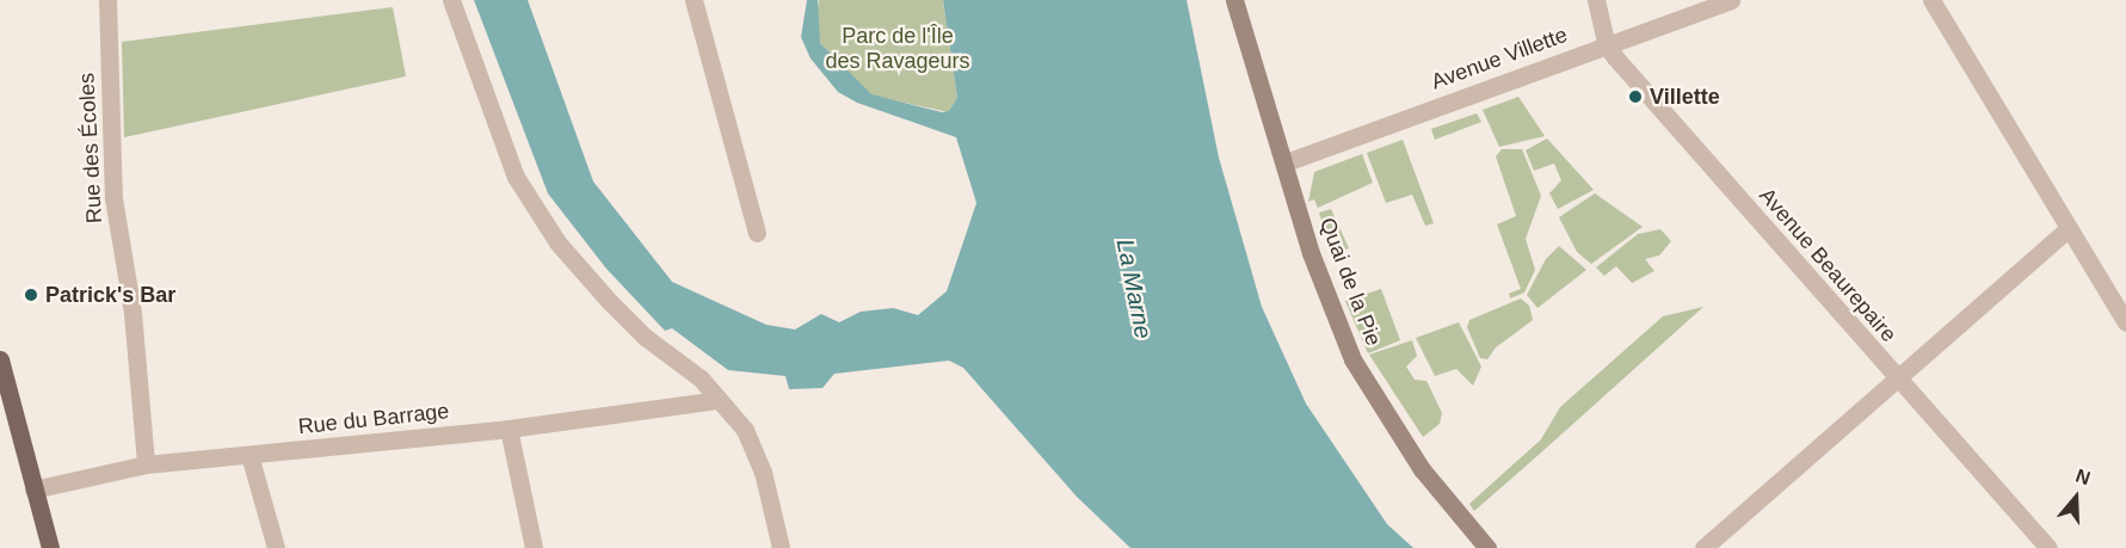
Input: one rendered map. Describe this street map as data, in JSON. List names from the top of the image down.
{
  "streets": {
    "street": [
      "Avenue Villette",
      "Rue des Écoles",
      "Avenue Beaurepaire",
      "Quai de la Pie",
      "Rue du Barrage"
    ]
  },
  "crossings": [
    ["Avenue Villette", "Avenue Beaurepaire"],
    ["Avenue Villette", "Quai de la Pie"],
    ["Rue des Écoles", "Rue du Barrage"]
  ],
  "water": ["La Marne"],
  "parks": ["Parc de l'Île des Ravageurs"],
  "places": ["Villette", "Patrick's Bar"],
  "north": "top"
}
